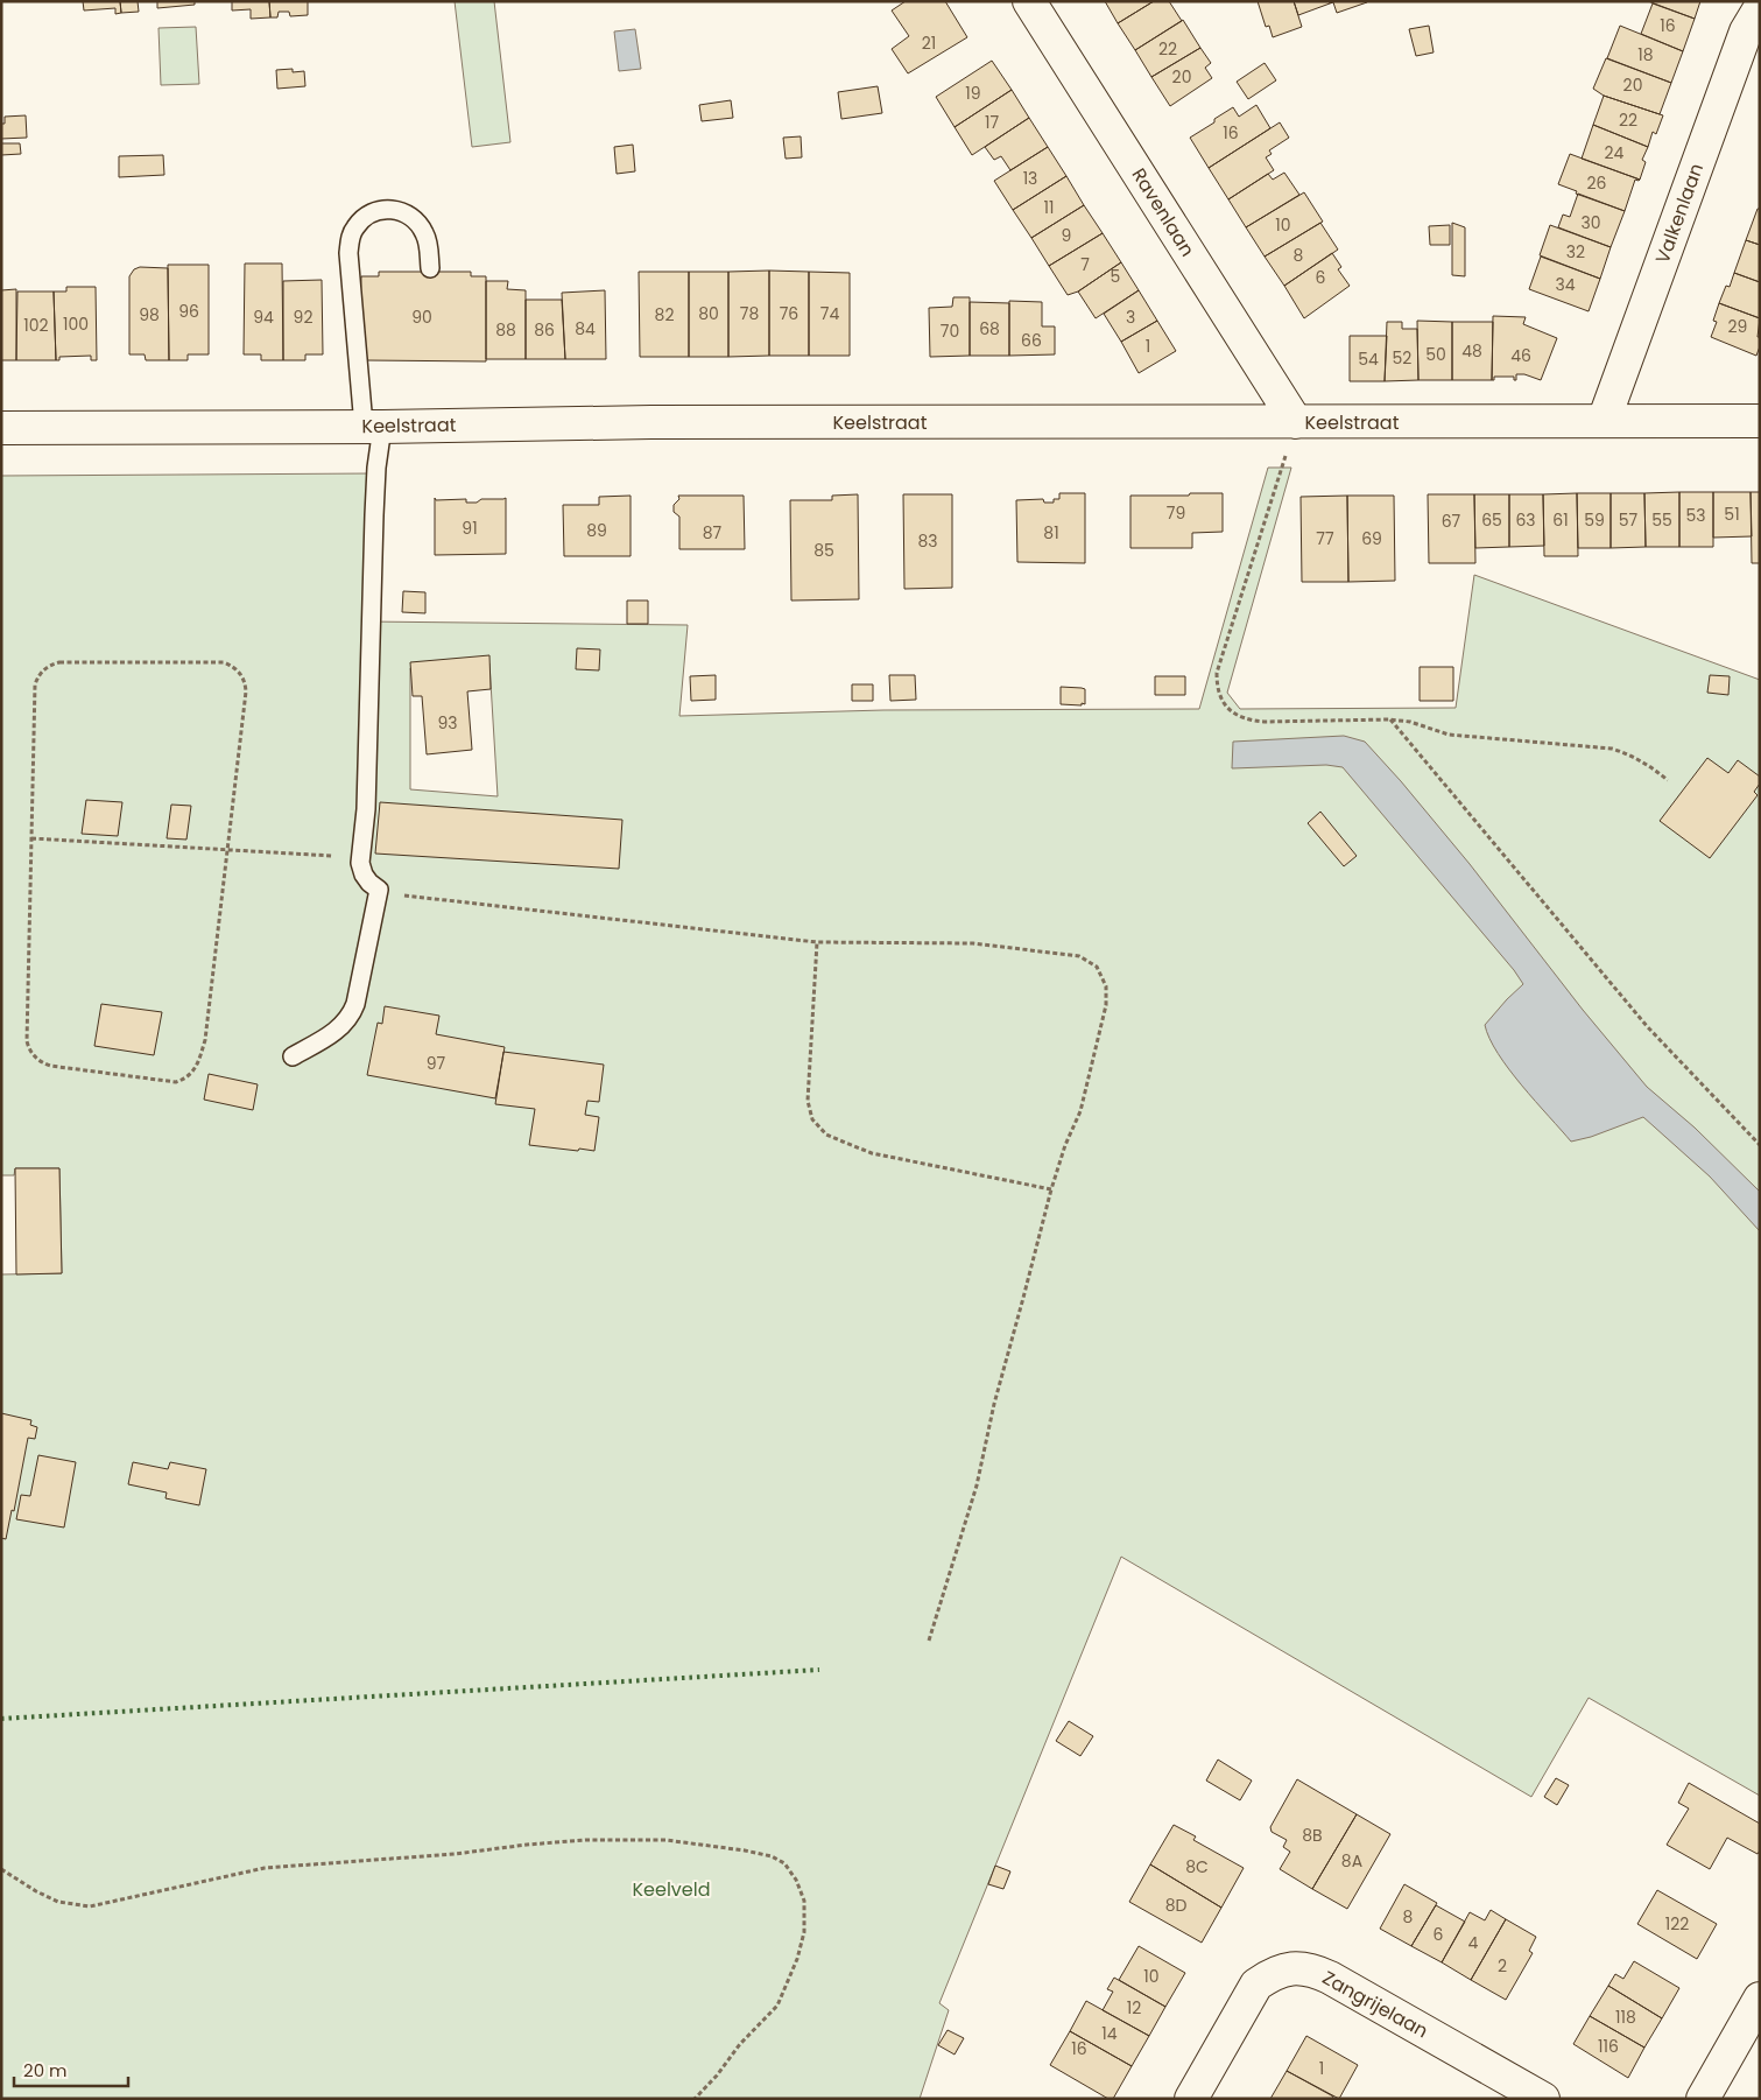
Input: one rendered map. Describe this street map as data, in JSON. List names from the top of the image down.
{
  "streets": {
    "street": [
      "Ravenlaan",
      "Valkenlaan",
      "Keelstraat",
      "Zangrijelaan"
    ]
  },
  "crossings": [
    ["Ravenlaan", "Keelstraat"],
    ["Valkenlaan", "Keelstraat"]
  ],
  "parks": ["Keelveld"],
  "house_numbers": [
    "16",
    "21",
    "22",
    "18",
    "20",
    "20",
    "19",
    "22",
    "17",
    "16",
    "24",
    "13",
    "26",
    "11",
    "30",
    "10",
    "9",
    "32",
    "8",
    "7",
    "5",
    "6",
    "34",
    "96",
    "80",
    "78",
    "76",
    "74",
    "98",
    "82",
    "94",
    "92",
    "90",
    "3",
    "100",
    "102",
    "29",
    "84",
    "68",
    "88",
    "86",
    "70",
    "66",
    "1",
    "48",
    "50",
    "46",
    "52",
    "54",
    "79",
    "51",
    "53",
    "65",
    "63",
    "61",
    "59",
    "57",
    "55",
    "67",
    "91",
    "89",
    "87",
    "81",
    "77",
    "69",
    "83",
    "85",
    "93",
    "97",
    "8B",
    "8A",
    "8C",
    "8D",
    "8",
    "122",
    "6",
    "4",
    "2",
    "10",
    "12",
    "118",
    "14",
    "116",
    "16",
    "1"
  ],
  "scale_bar": "20 m"
}
